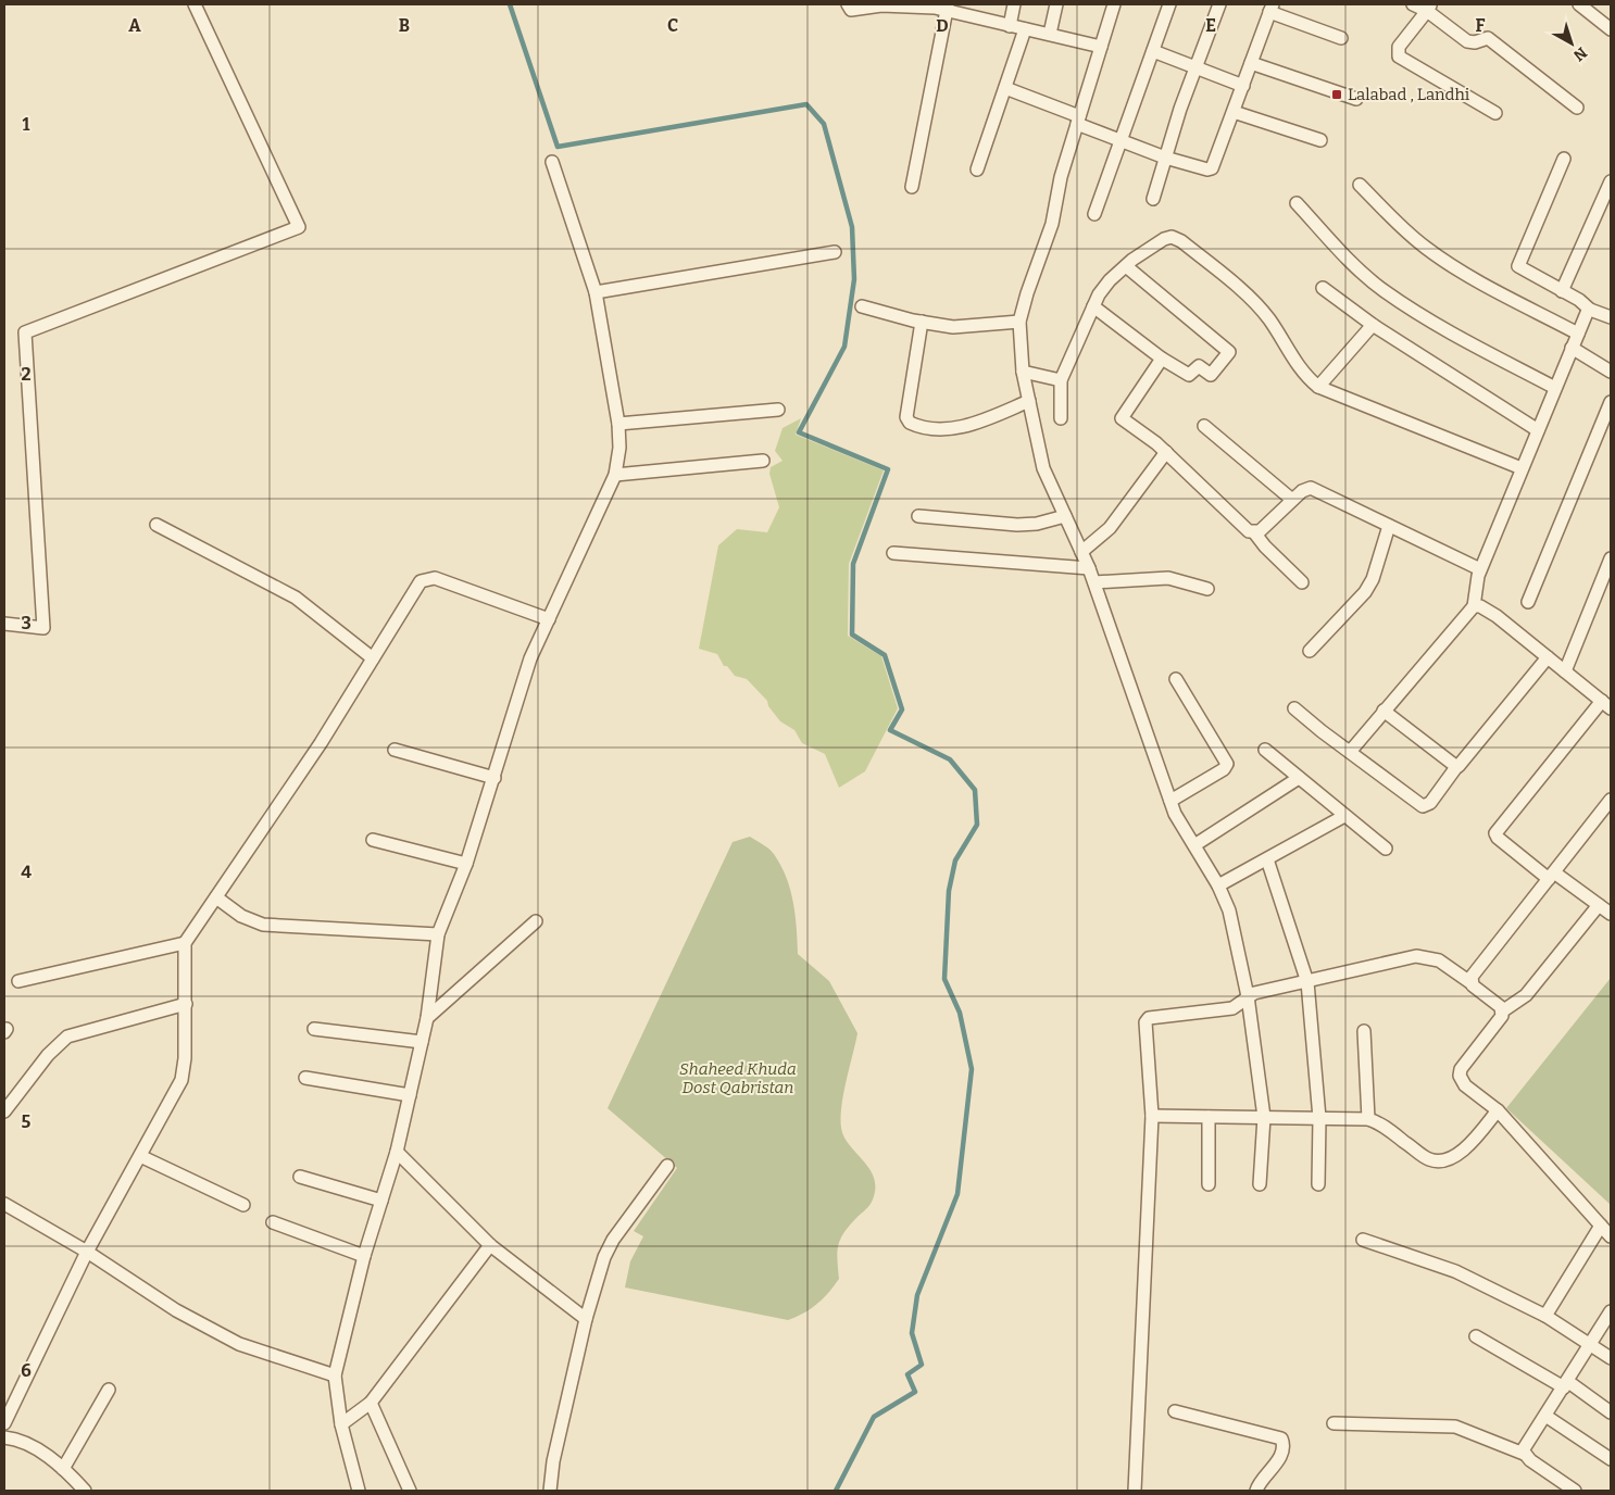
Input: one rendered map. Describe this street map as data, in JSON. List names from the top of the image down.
{
  "parks": ["Shaheed Khuda Dost Qabristan"],
  "places": {
    "transit": ["Lalabad , Landhi"]
  },
  "north": "bottom right",
  "grid": {
    "columns": [
      "A",
      "B",
      "C",
      "D",
      "E",
      "F"
    ],
    "rows": [
      "1",
      "2",
      "3",
      "4",
      "5",
      "6"
    ]
  }
}
